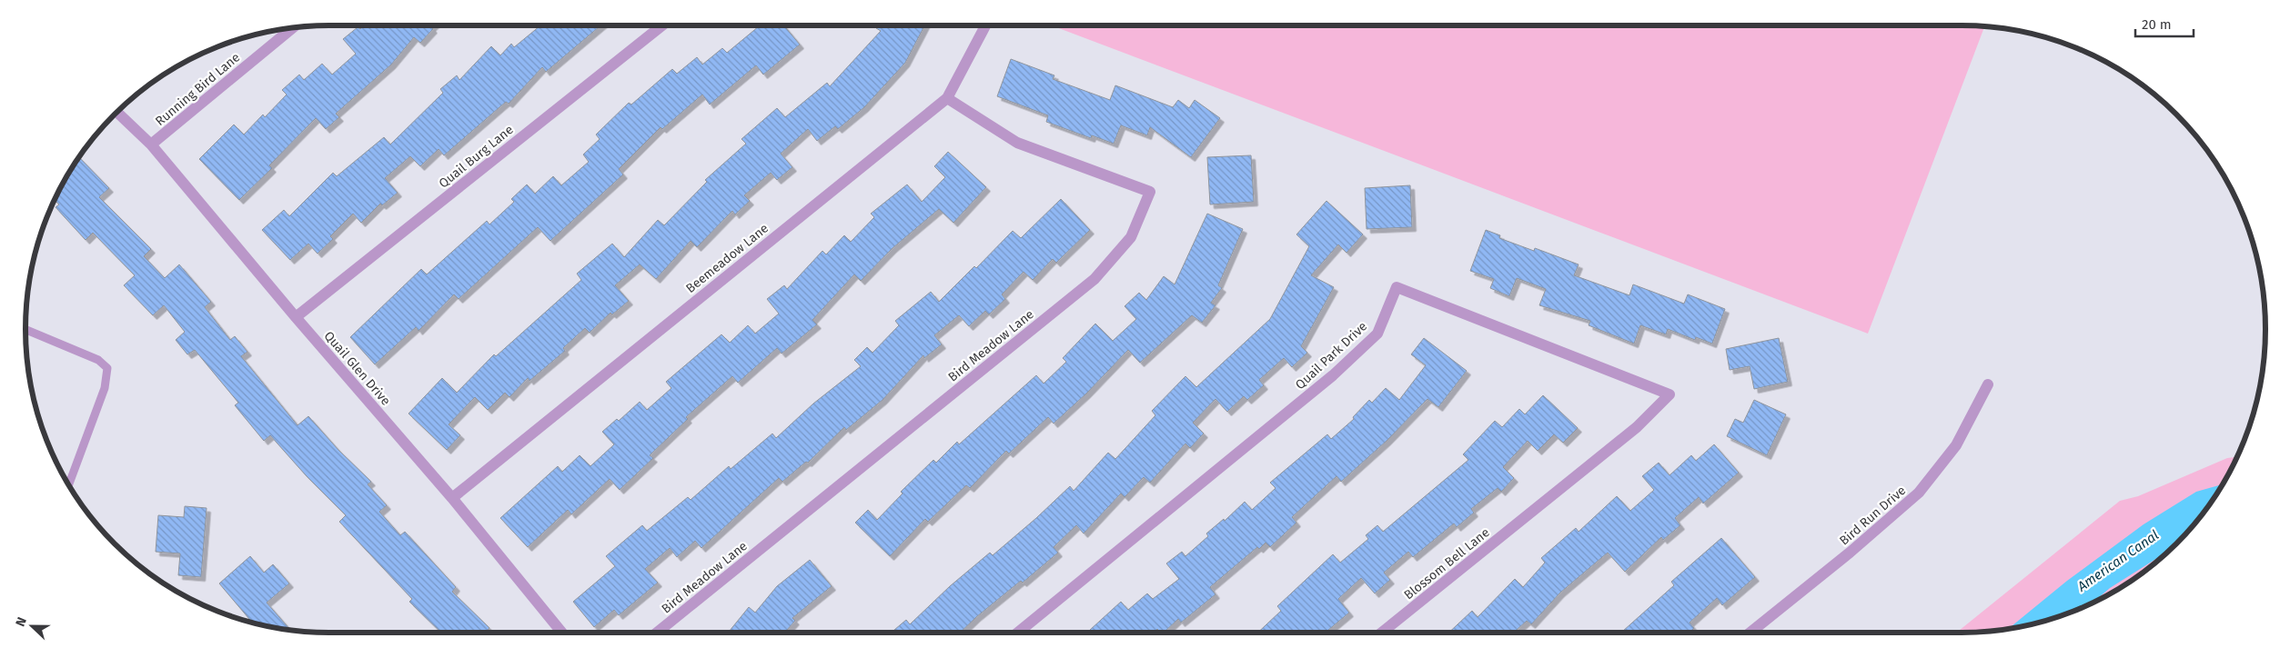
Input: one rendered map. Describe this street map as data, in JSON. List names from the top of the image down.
{
  "streets": {
    "street": [
      "Running Bird Lane",
      "Quail Burg Lane",
      "Beemeadow Lane",
      "Bird Meadow Lane",
      "Quail Park Drive",
      "Quail Glen Drive",
      "Bird Run Drive",
      "Blossom Bell Lane"
    ]
  },
  "crossings": [
    ["Running Bird Lane", "Quail Glen Drive"],
    ["Quail Burg Lane", "Quail Glen Drive"],
    ["Beemeadow Lane", "Bird Meadow Lane"],
    ["Beemeadow Lane", "Quail Glen Drive"],
    ["Quail Park Drive", "Blossom Bell Lane"]
  ],
  "water": ["American Canal"],
  "scale_bar": "20 m",
  "north": "left"
}
